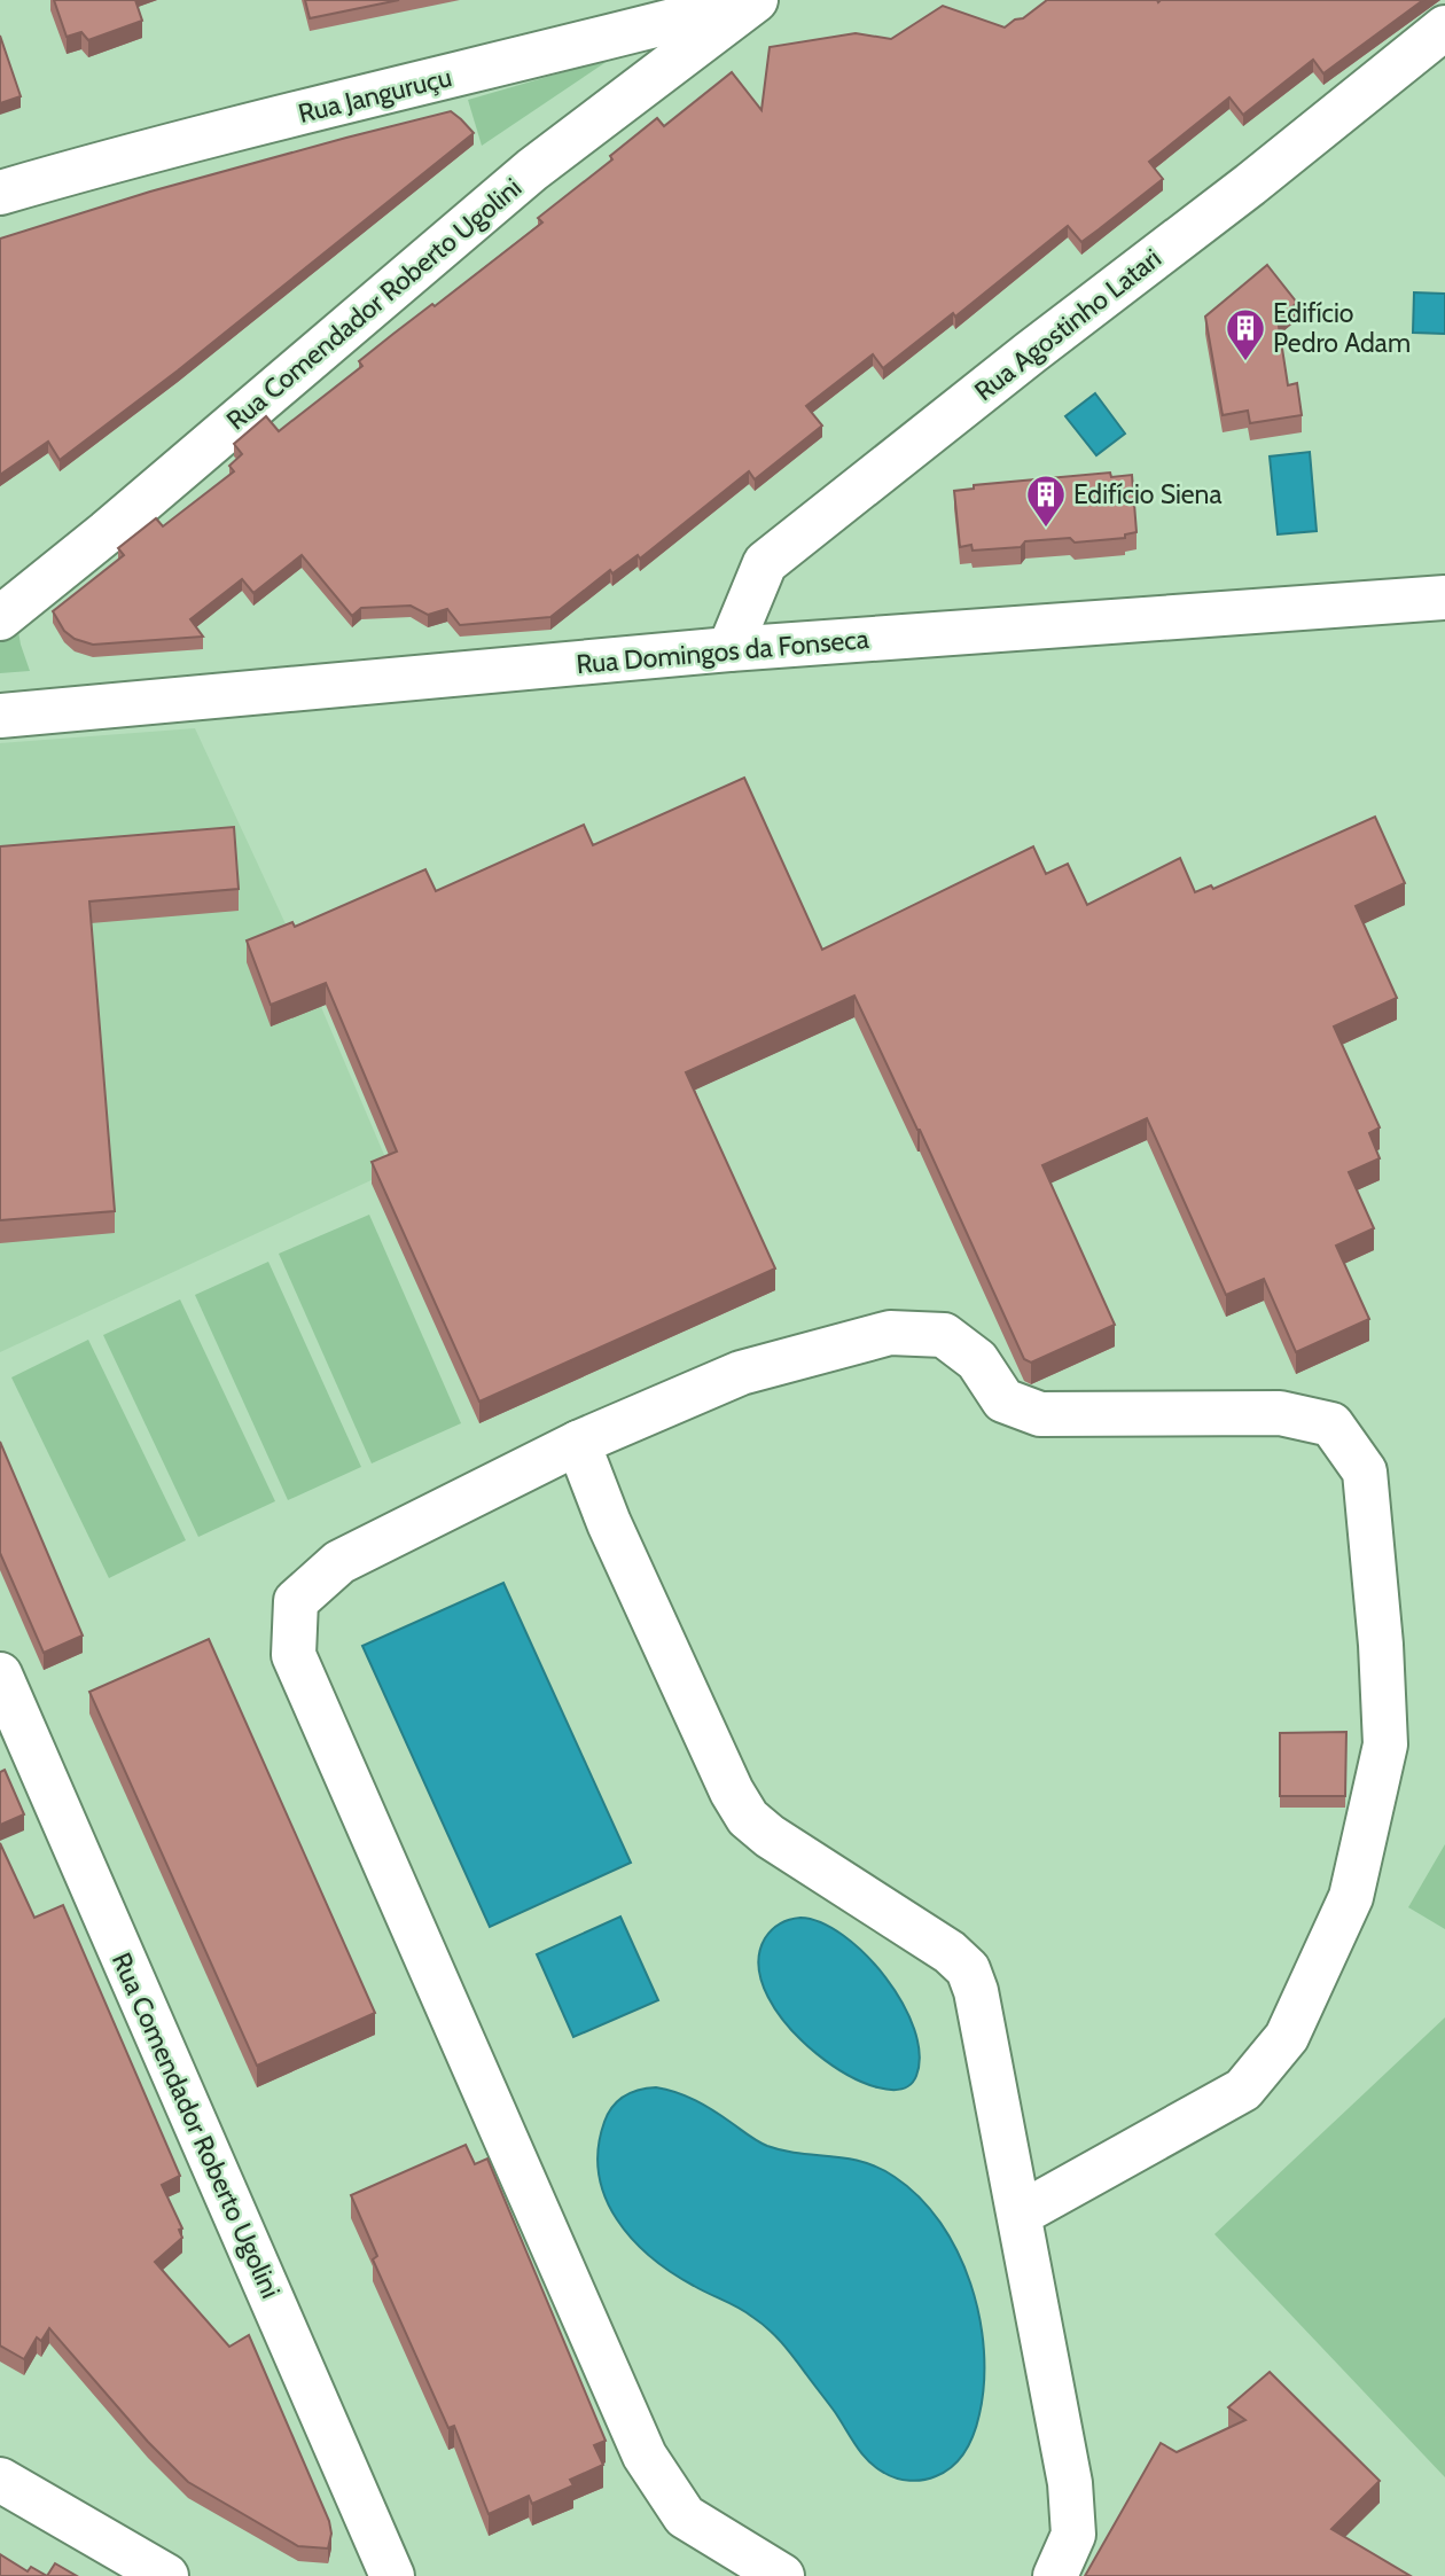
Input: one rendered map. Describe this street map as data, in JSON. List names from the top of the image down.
{
  "streets": {
    "street": [
      "Rua Janguruçu",
      "Rua Comendador Roberto Ugolini",
      "Rua Agostinho Latari",
      "Rua Domingos da Fonseca"
    ]
  },
  "crossings": [
    ["Rua Janguruçu", "Rua Comendador Roberto Ugolini"],
    ["Rua Agostinho Latari", "Rua Domingos da Fonseca"]
  ],
  "places": {
    "building": ["Edifício Pedro Adam", "Edifício Siena"]
  }
}
